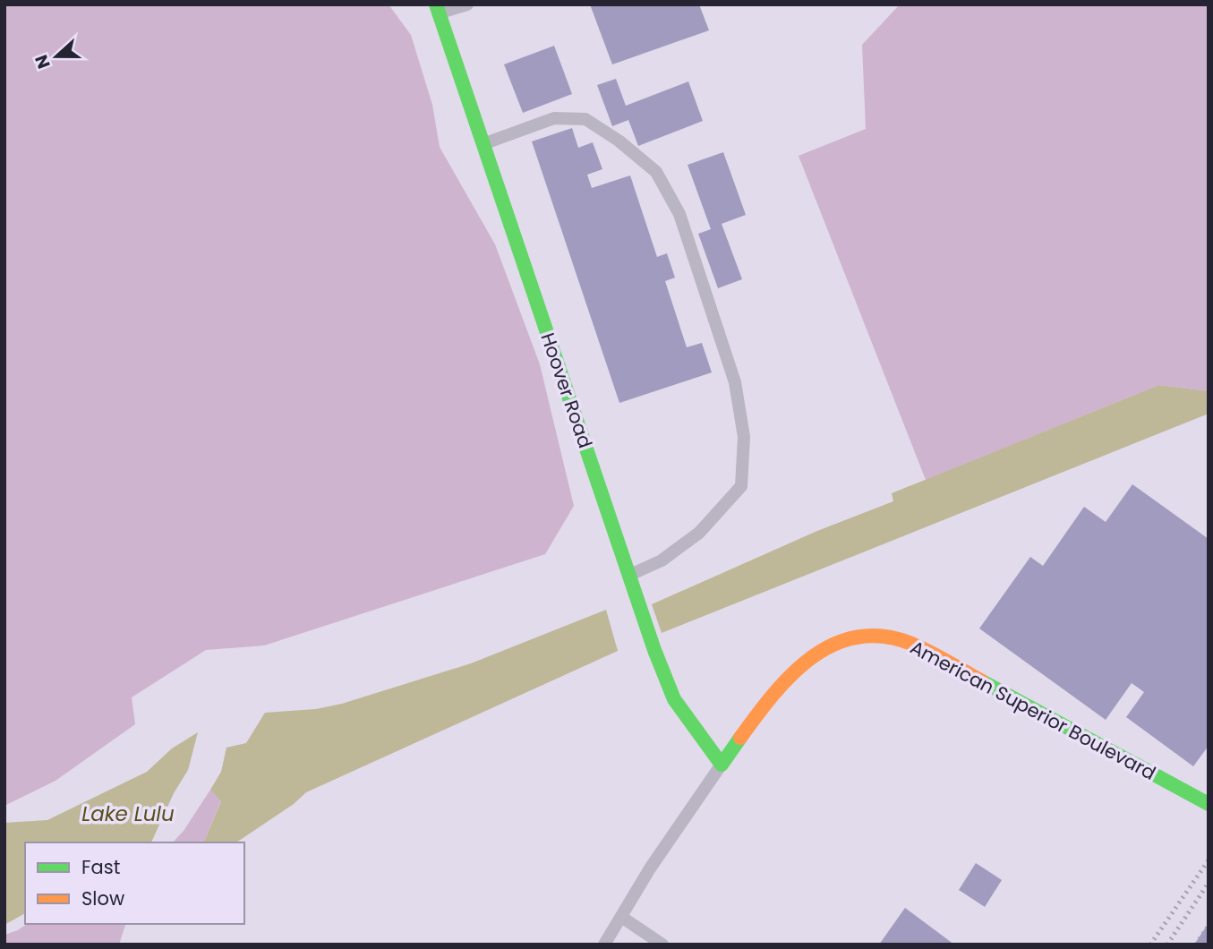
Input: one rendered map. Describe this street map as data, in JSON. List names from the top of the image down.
{
  "streets": {
    "street": ["Hoover Road", "American Superior Boulevard"]
  },
  "crossings": [
    ["Hoover Road", "American Superior Boulevard"]
  ],
  "water": ["Lake Lulu"],
  "legend": ["Fast", "Slow"],
  "north": "left"
}
